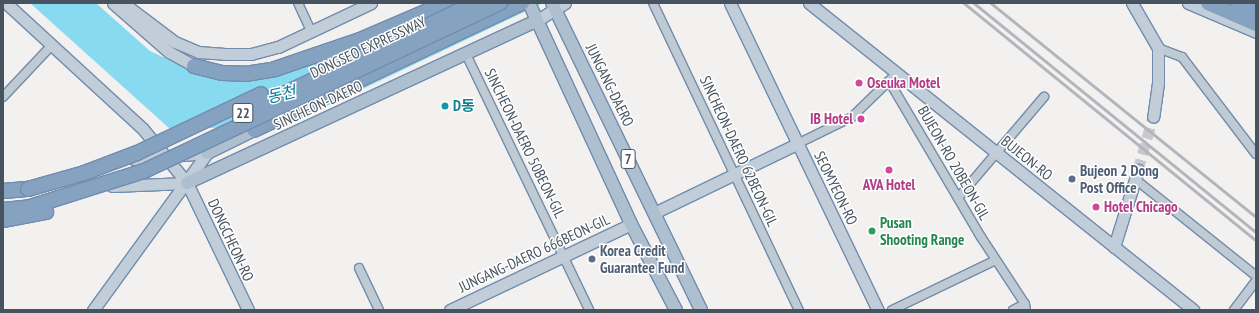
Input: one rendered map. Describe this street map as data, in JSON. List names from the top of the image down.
{
  "streets": {
    "highway": ["DONGSEO EXPRESSWAY", "22"],
    "main road": [
      "JUNGANG-DAERO",
      "SINCHEON-DAERO",
      "BUJEON-RO",
      "7",
      "SEOMYEON-RO",
      "DONGCHEON-RO",
      "JUNGANG-DAERO 666BEON-GIL"
    ],
    "street": ["SINCHEON-DAERO 50BEON-GIL", "SINCHEON-DAERO 62BEON-GIL", "BUJEON-RO 20BEON-GIL"]
  },
  "crossings": [
    ["JUNGANG-DAERO", "SINCHEON-DAERO"],
    ["SINCHEON-DAERO", "SINCHEON-DAERO 50BEON-GIL"],
    ["SINCHEON-DAERO", "7"],
    ["SINCHEON-DAERO", "DONGCHEON-RO"],
    ["SINCHEON-DAERO 50BEON-GIL", "JUNGANG-DAERO 666BEON-GIL"],
    ["BUJEON-RO", "BUJEON-RO 20BEON-GIL"],
    ["BUJEON-RO", "SEOMYEON-RO"],
    ["7", "JUNGANG-DAERO 666BEON-GIL"],
    ["BUJEON-RO 20BEON-GIL", "SEOMYEON-RO"]
  ],
  "water": ["동천"],
  "places": [
    "Oseuka Motel",
    "D동",
    "IB Hotel",
    "AVA Hotel",
    "Bujeon 2 Dong Post Office",
    "Hotel Chicago",
    "Pusan Shooting Range",
    "Korea Credit Guarantee Fund"
  ]
}
